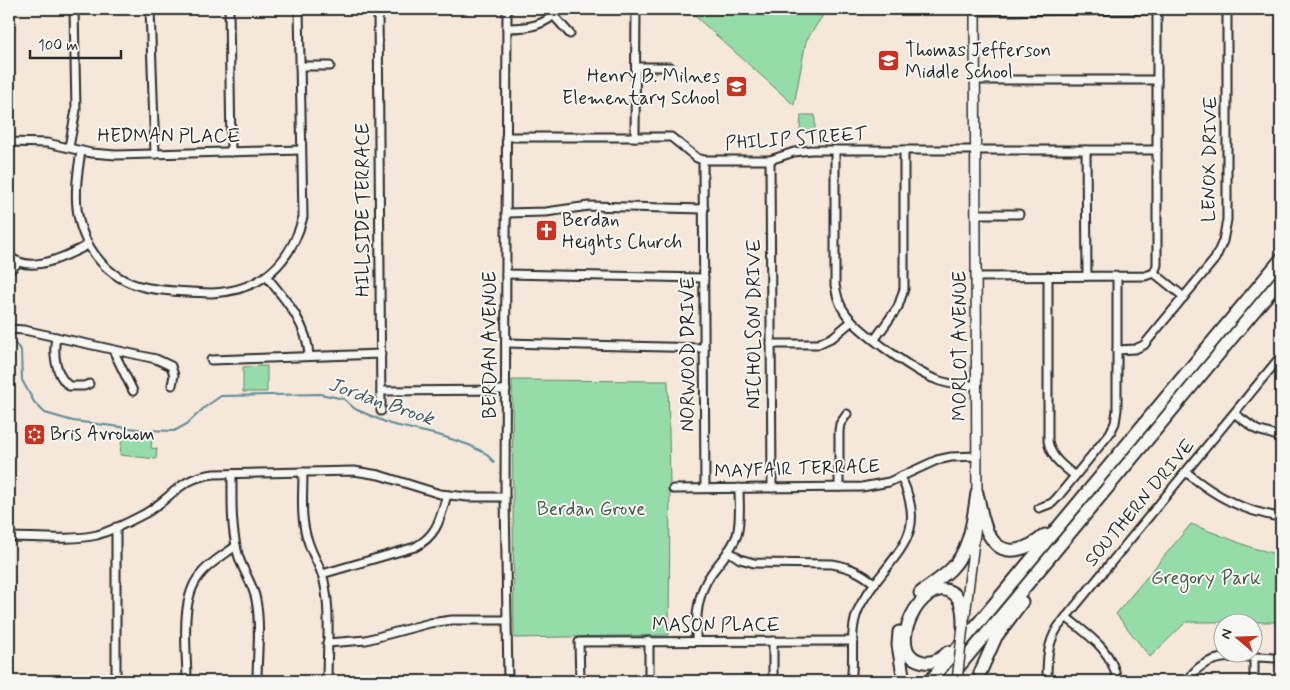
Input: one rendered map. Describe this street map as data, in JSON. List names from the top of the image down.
{
  "streets": {
    "street": [
      "HEDMAN PLACE",
      "PHILIP STREET",
      "LENOX DRIVE",
      "HILLSIDE TERRACE",
      "NICHOLSON DRIVE",
      "BERDAN AVENUE",
      "MORLOT AVENUE",
      "NORWOOD DRIVE",
      "MAYFAIR TERRACE",
      "SOUTHERN DRIVE",
      "MASON PLACE"
    ]
  },
  "crossings": [
    ["PHILIP STREET", "NICHOLSON DRIVE"],
    ["PHILIP STREET", "BERDAN AVENUE"],
    ["PHILIP STREET", "MORLOT AVENUE"],
    ["PHILIP STREET", "NORWOOD DRIVE"],
    ["NICHOLSON DRIVE", "MAYFAIR TERRACE"],
    ["MORLOT AVENUE", "MAYFAIR TERRACE"],
    ["NORWOOD DRIVE", "MAYFAIR TERRACE"]
  ],
  "water": ["Jordan Brook"],
  "parks": ["Berdan Grove", "Gregory Park"],
  "places": {
    "school or university": ["Thomas Jefferson Middle School", "Henry B. Milnes Elementary School"],
    "church": ["Berdan Heights Church"],
    "synagogue": ["Bris Avrohom"]
  },
  "scale_bar": "100 m",
  "north": "left"
}
